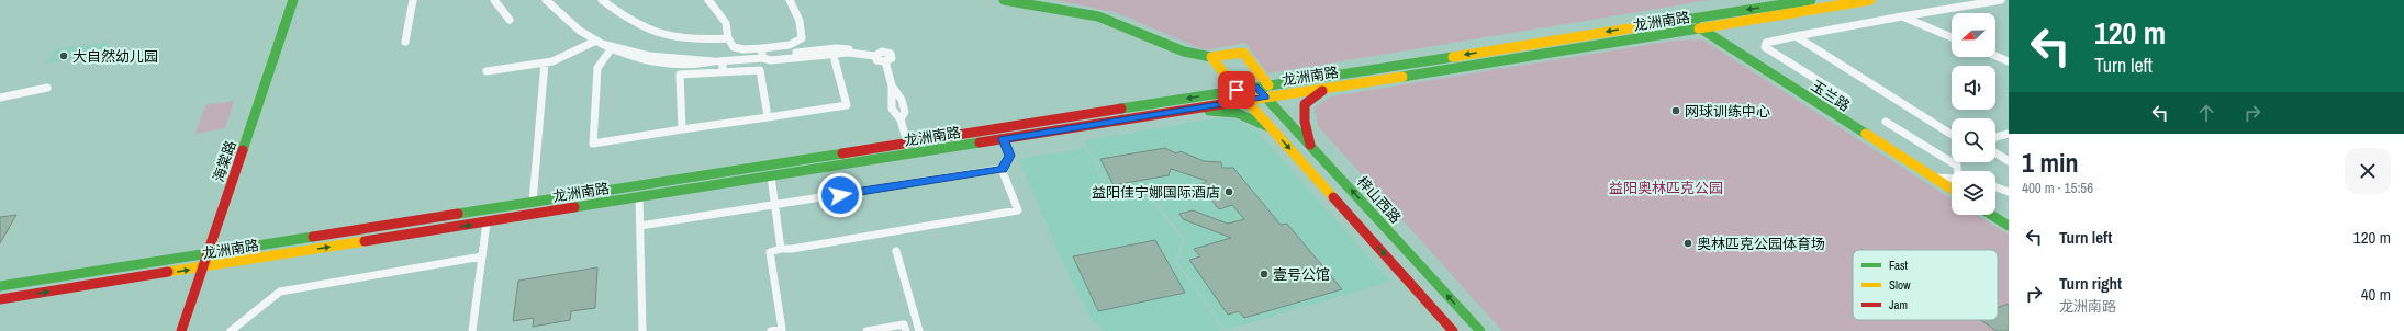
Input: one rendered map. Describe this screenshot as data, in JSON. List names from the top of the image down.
{
  "streets": {
    "main road": [
      "龙洲南路",
      "玉兰路",
      "海棠路",
      "梓山西路"
    ]
  },
  "crossings": [
    ["龙洲南路", "玉兰路"],
    ["龙洲南路", "海棠路"],
    ["龙洲南路", "梓山西路"]
  ],
  "parks": ["益阳奥林匹克公园"],
  "places": [
    "大自然幼儿园",
    "网球训练中心",
    "益阳佳宁娜国际酒店",
    "奥林匹克公园体育场",
    "壹号公馆"
  ],
  "legend": ["Fast", "Slow", "Jam"],
  "north": "left",
  "page": {
    "turn": ["120 m", "Turn left"],
    "heading": ["1 min", "400 m · 15:56"],
    "list": [
      {
        "name": "Turn left",
        "value": "120 m"
      },
      {
        "name": "Turn right",
        "note": "龙洲南路",
        "value": "40 m"
      }
    ]
  }
}
